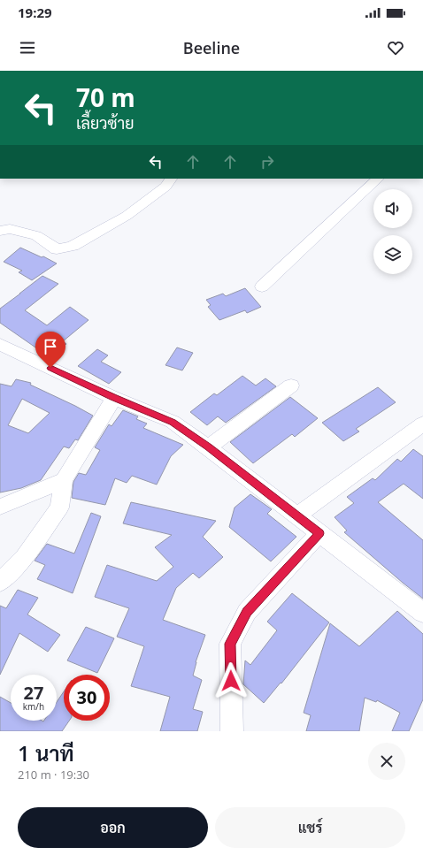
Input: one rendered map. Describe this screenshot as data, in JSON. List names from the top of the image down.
{
  "page": {
    "status": "19:29",
    "header": "Beeline",
    "turn": ["70 m", "เลี้ยวซ้าย"],
    "speed": "27 km/h",
    "limit": "30",
    "heading": ["1 นาที", "210 m · 19:30"],
    "buttons": ["ออก", "แชร์"]
  }
}
